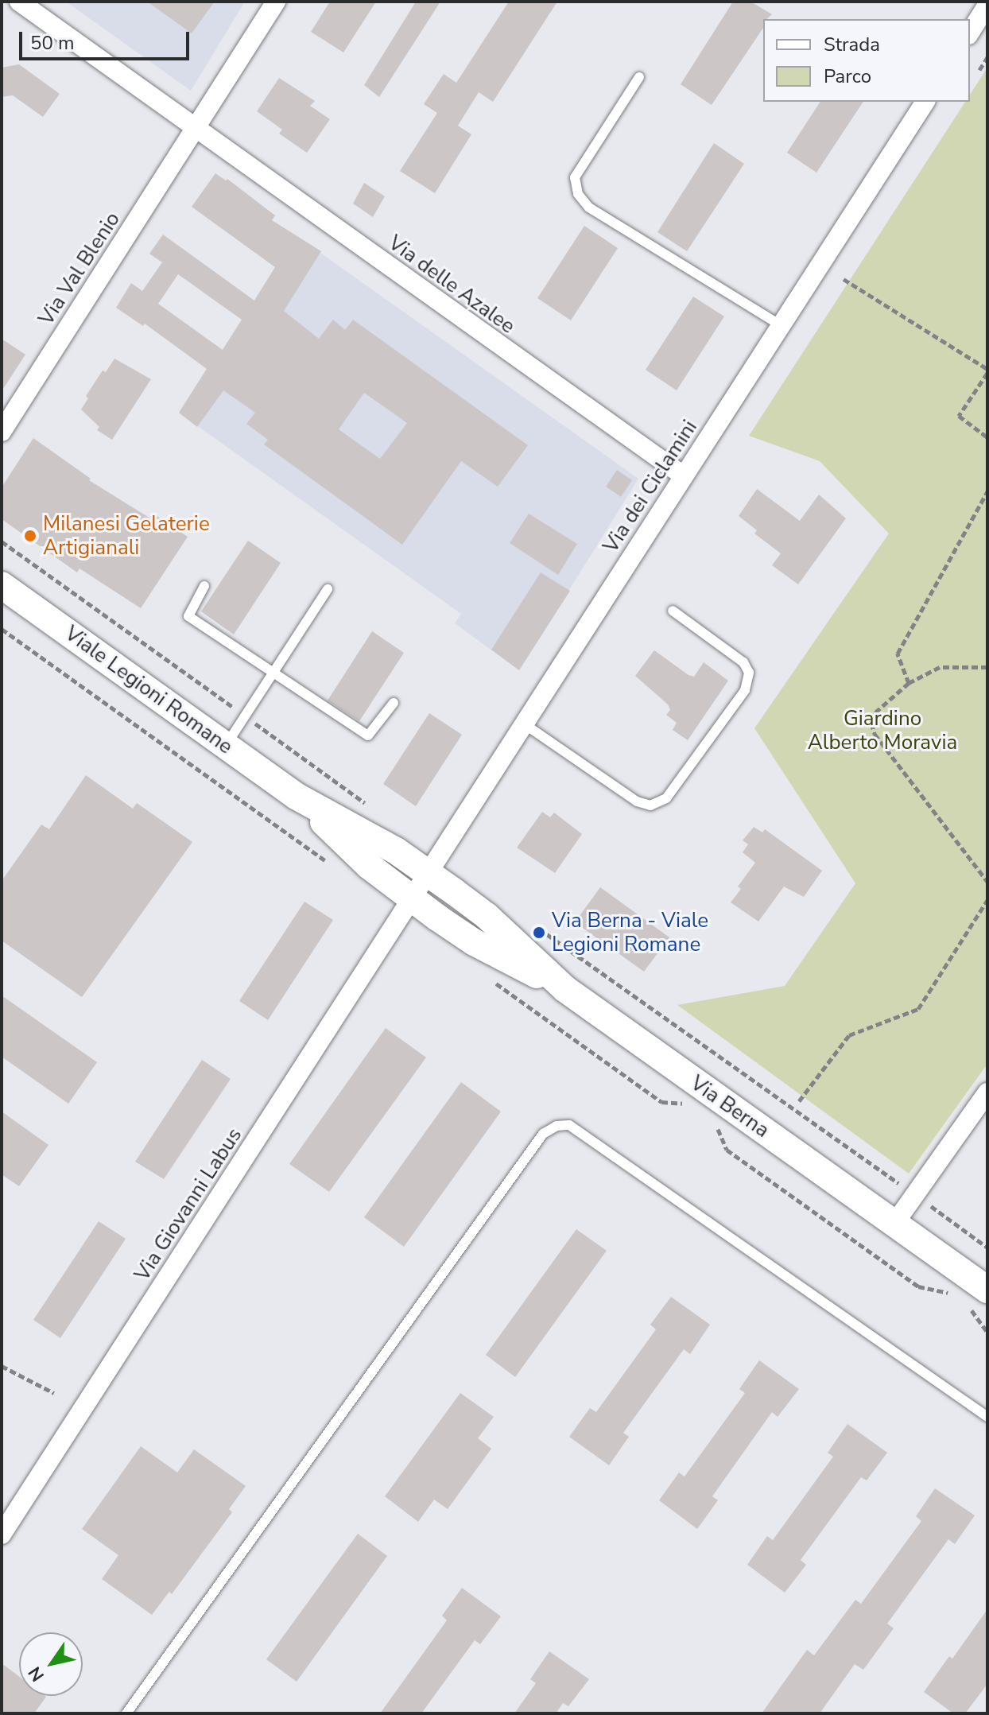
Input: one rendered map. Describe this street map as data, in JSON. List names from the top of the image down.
{
  "streets": {
    "main road": ["Viale Legioni Romane", "Via Berna"],
    "street": [
      "Via Val Blenio",
      "Via delle Azalee",
      "Via dei Ciclamini",
      "Via Giovanni Labus"
    ]
  },
  "crossings": [
    ["Via Val Blenio", "Via delle Azalee"],
    ["Via delle Azalee", "Via dei Ciclamini"],
    ["Via dei Ciclamini", "Viale Legioni Romane"],
    ["Via dei Ciclamini", "Via Berna"],
    ["Via dei Ciclamini", "Via Giovanni Labus"],
    ["Viale Legioni Romane", "Via Berna"],
    ["Viale Legioni Romane", "Via Giovanni Labus"],
    ["Via Berna", "Via Giovanni Labus"]
  ],
  "parks": ["Giardino Alberto Moravia"],
  "places": ["Milanesi Gelaterie Artigianali", "Via Berna - Viale Legioni Romane"],
  "legend": ["Strada", "Parco"],
  "scale_bar": "50 m",
  "north": "bottom left"
}
